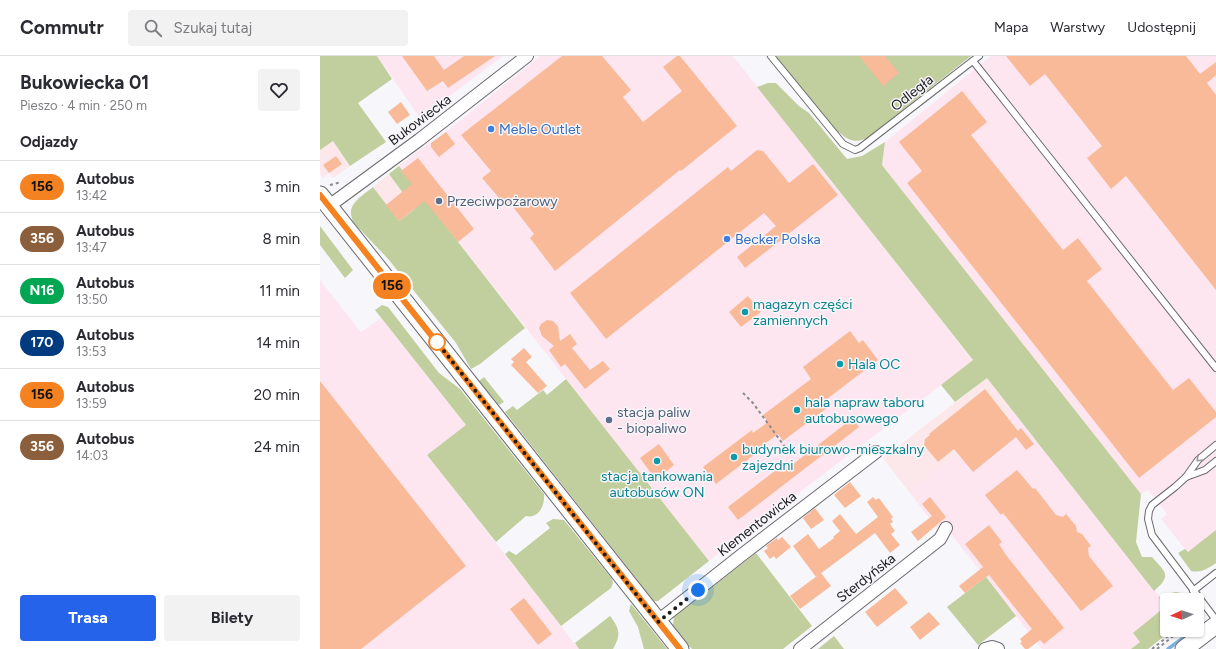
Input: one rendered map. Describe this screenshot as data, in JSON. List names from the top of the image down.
{
  "streets": {
    "street": ["Bukowiecka", "Klementowicka", "Sterdyńska"],
    "lane": ["Odległa"]
  },
  "places": [
    "Meble Outlet",
    "Przeciwpożarowy",
    "Becker Polska",
    "magazyn części zamiennych",
    "Hala OC",
    "hala napraw taboru autobusowego",
    "stacja paliw - biopaliwo",
    "budynek biurowo-mieszkalny zajezdni",
    "stacja tankowania autobusów ON"
  ],
  "lines": ["bus line 156"],
  "north": "left",
  "page": {
    "header": "Commutr",
    "search": "Szukaj tutaj",
    "nav": ["Mapa", "Warstwy", "Udostępnij"],
    "heading": [
      ["Bukowiecka 01", "Pieszo · 4 min · 250 m"],
      "Odjazdy"
    ],
    "on_map": "156",
    "list": [
      {
        "mark": "156",
        "name": "Autobus",
        "note": "13:42",
        "value": "3 min"
      },
      {
        "mark": "356",
        "name": "Autobus",
        "note": "13:47",
        "value": "8 min"
      },
      {
        "mark": "N16",
        "name": "Autobus",
        "note": "13:50",
        "value": "11 min"
      },
      {
        "mark": "170",
        "name": "Autobus",
        "note": "13:53",
        "value": "14 min"
      },
      {
        "mark": "156",
        "name": "Autobus",
        "note": "13:59",
        "value": "20 min"
      },
      {
        "mark": "356",
        "name": "Autobus",
        "note": "14:03",
        "value": "24 min"
      }
    ],
    "buttons": ["Trasa", "Bilety"]
  }
}
